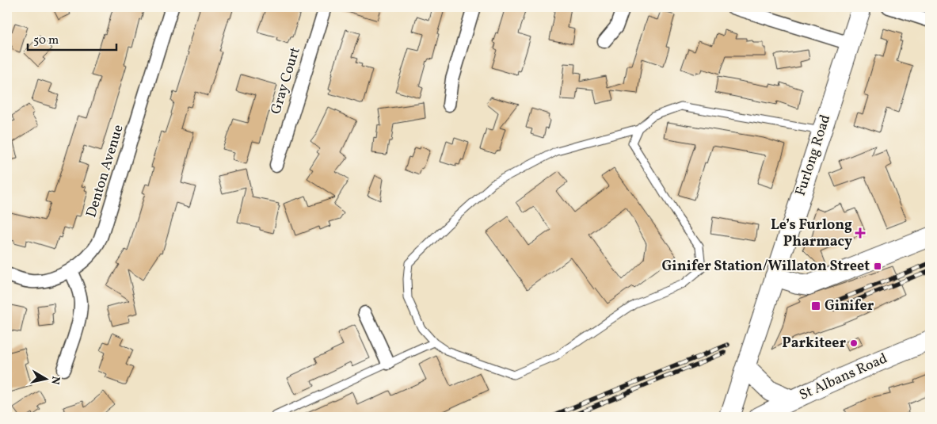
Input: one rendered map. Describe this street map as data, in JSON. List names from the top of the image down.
{
  "streets": {
    "main road": ["Furlong Road", "St Albans Road"],
    "street": ["Gray Court", "Denton Avenue"]
  },
  "places": {
    "health": ["Le’s Furlong Pharmacy"],
    "transit": ["Ginifer Station/Willaton Street", "Ginifer"],
    "other": ["Parkiteer"]
  },
  "scale_bar": "50 m",
  "north": "right"
}
